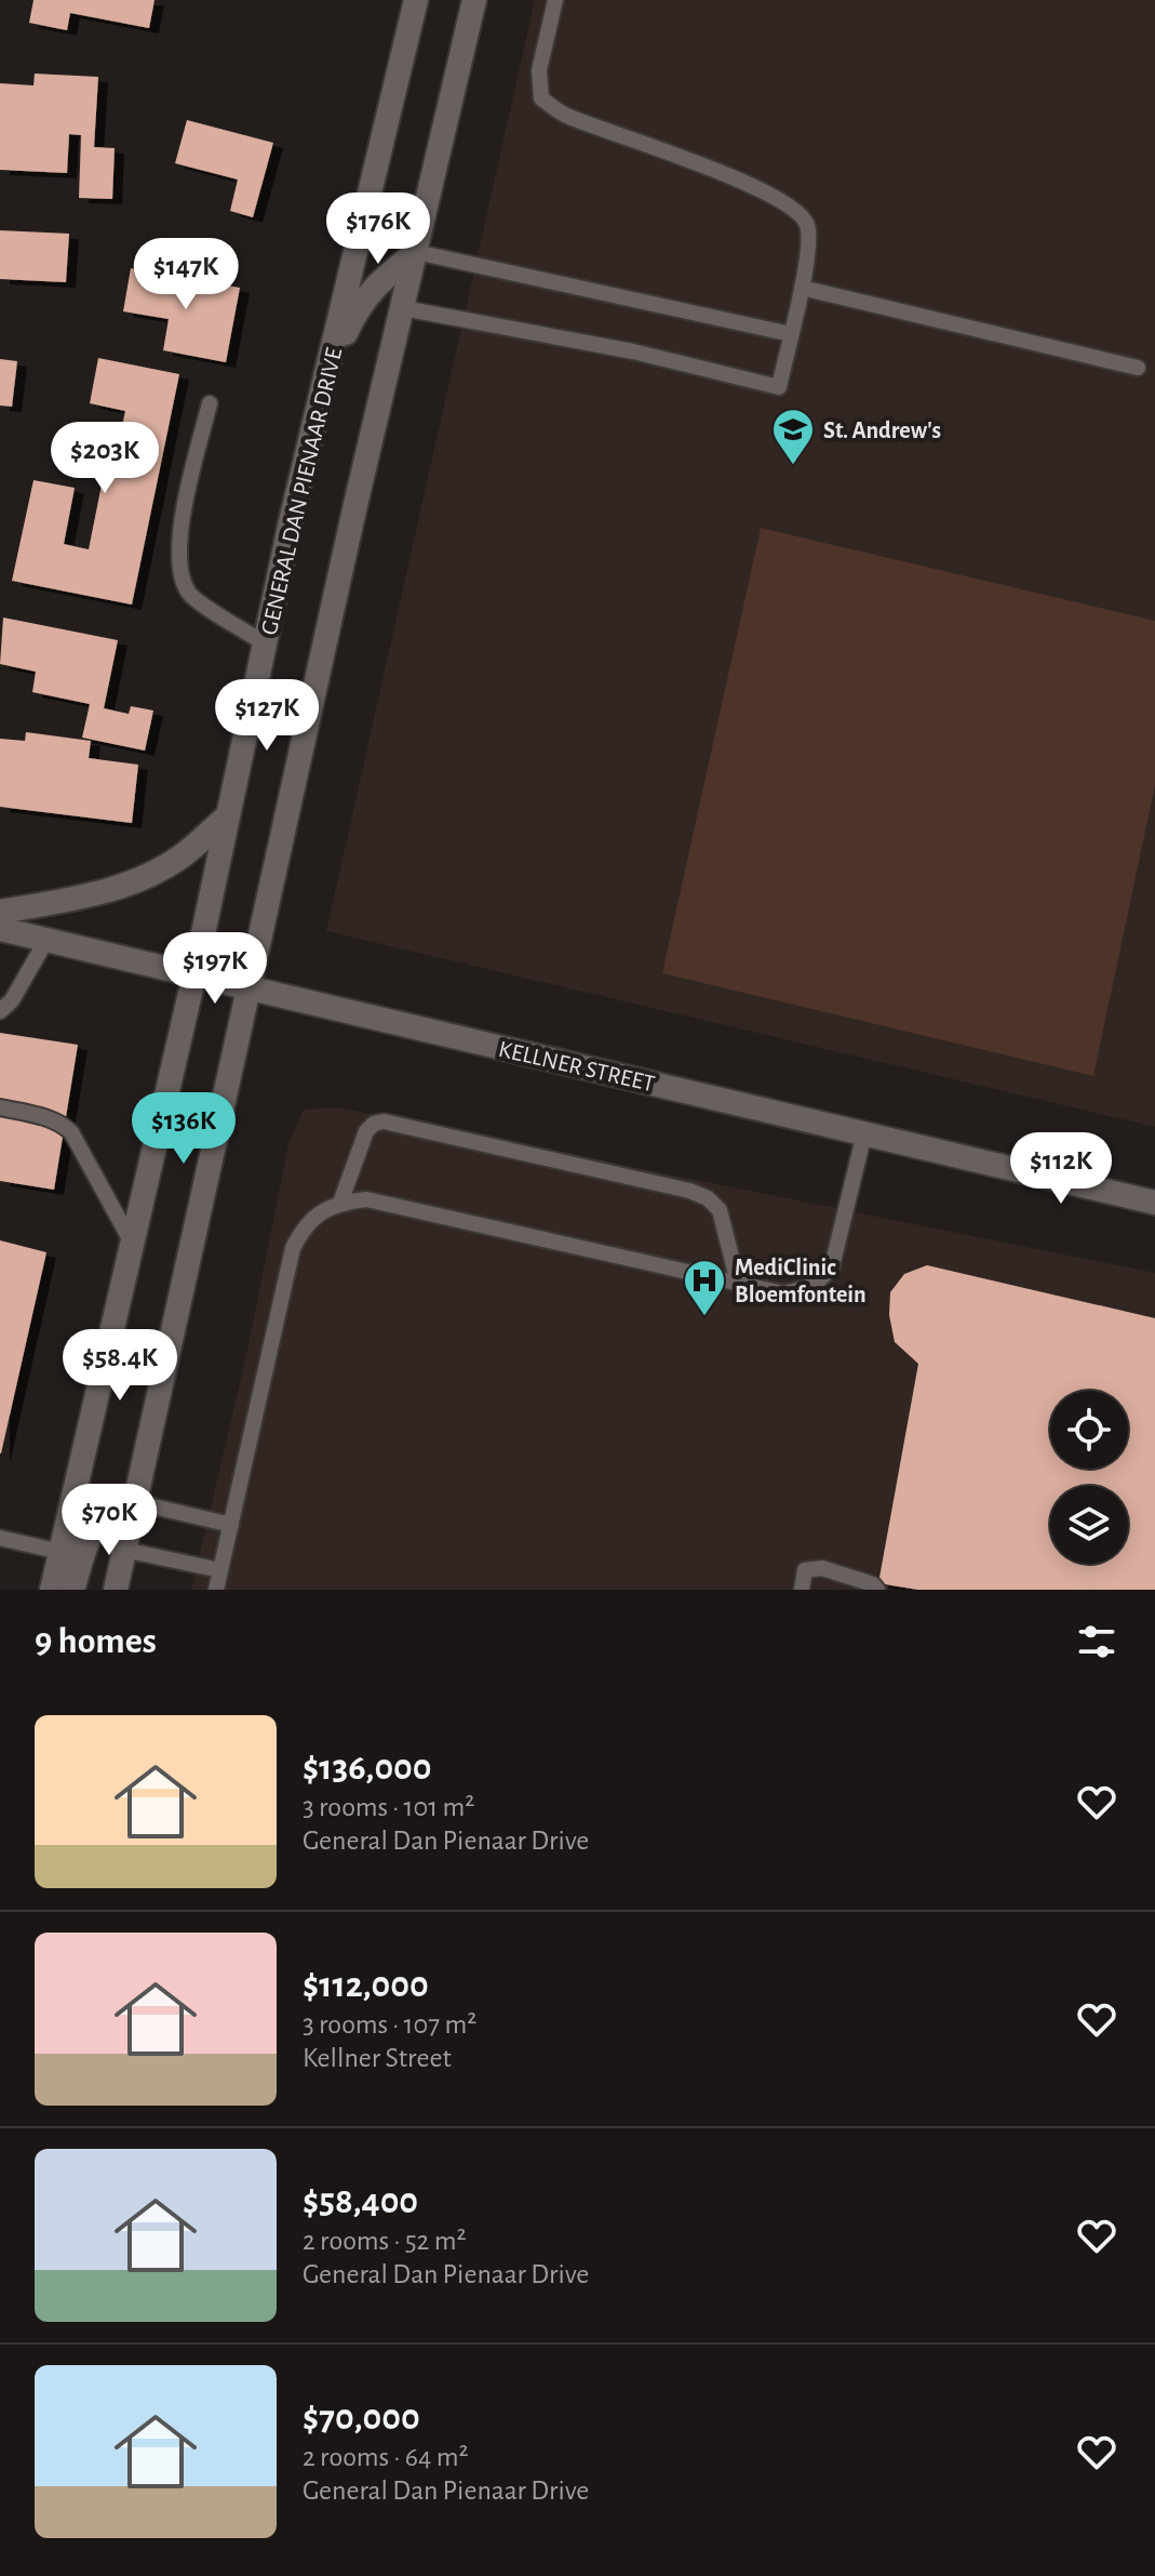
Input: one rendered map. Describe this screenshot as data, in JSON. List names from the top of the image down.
{
  "streets": {
    "street": ["GENERAL DAN PIENAAR DRIVE", "KELLNER STREET"]
  },
  "crossings": [
    ["GENERAL DAN PIENAAR DRIVE", "KELLNER STREET"]
  ],
  "places": {
    "school or university": ["St. Andrew's"],
    "hospital": ["MediClinic Bloemfontein"]
  },
  "page": {
    "price": [
      "$176K",
      "$147K",
      "$203K",
      "$127K",
      "$197K",
      "$136K",
      "$112K",
      "$58.4K",
      "$70K"
    ],
    "heading": "9 homes",
    "list": [
      {
        "name": "$136,000",
        "note": "3 rooms · 101 m² · General Dan Pienaar Drive"
      },
      {
        "name": "$112,000",
        "note": "3 rooms · 107 m² · Kellner Street"
      },
      {
        "name": "$58,400",
        "note": "2 rooms · 52 m² · General Dan Pienaar Drive"
      },
      {
        "name": "$70,000",
        "note": "2 rooms · 64 m² · General Dan Pienaar Drive"
      }
    ]
  }
}
